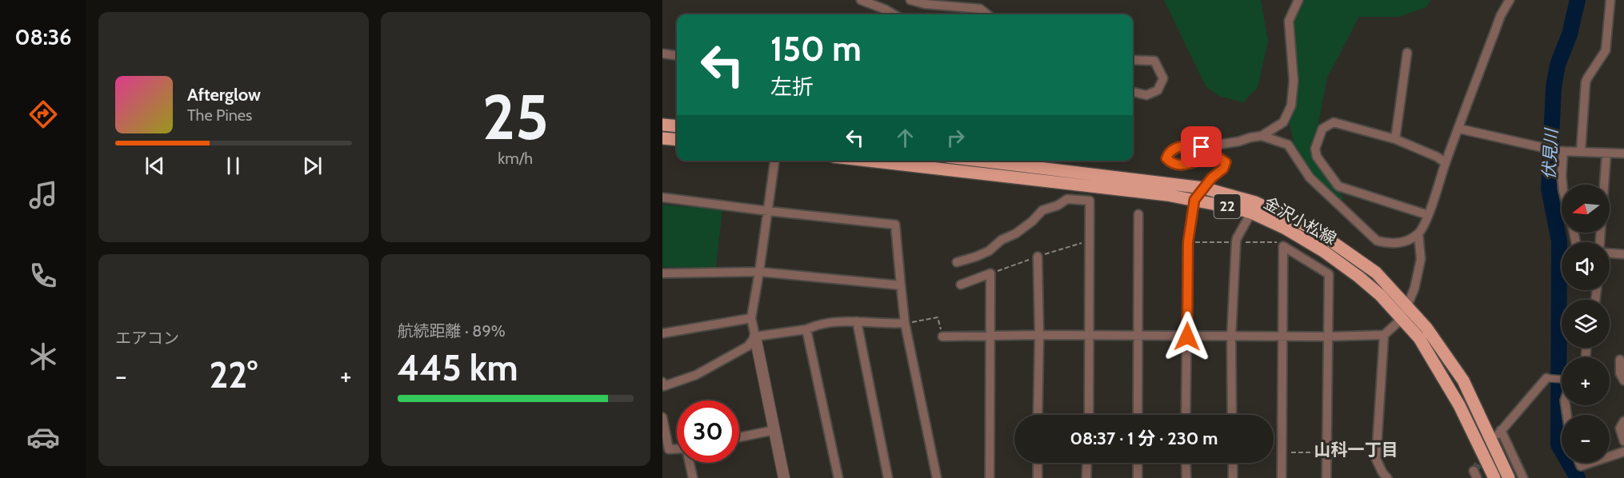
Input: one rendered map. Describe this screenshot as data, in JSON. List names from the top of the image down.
{
  "streets": {
    "main road": ["22", "金沢小松線"]
  },
  "districts": ["山科一丁目"],
  "water": ["伏見川"],
  "north": "left",
  "page": {
    "tabs": "08:36",
    "tile": [
      ["25", "km/h"],
      "エアコン",
      ["航続距離 · 89%", "445 km"]
    ],
    "turn": ["150 m", "左折"],
    "song": ["Afterglow", "The Pines"],
    "map_buttons": ["+", "−"],
    "heat": ["−", "22°", "+"],
    "limit": "30",
    "trip": "08:37 · 1 分 · 230 m"
  }
}
